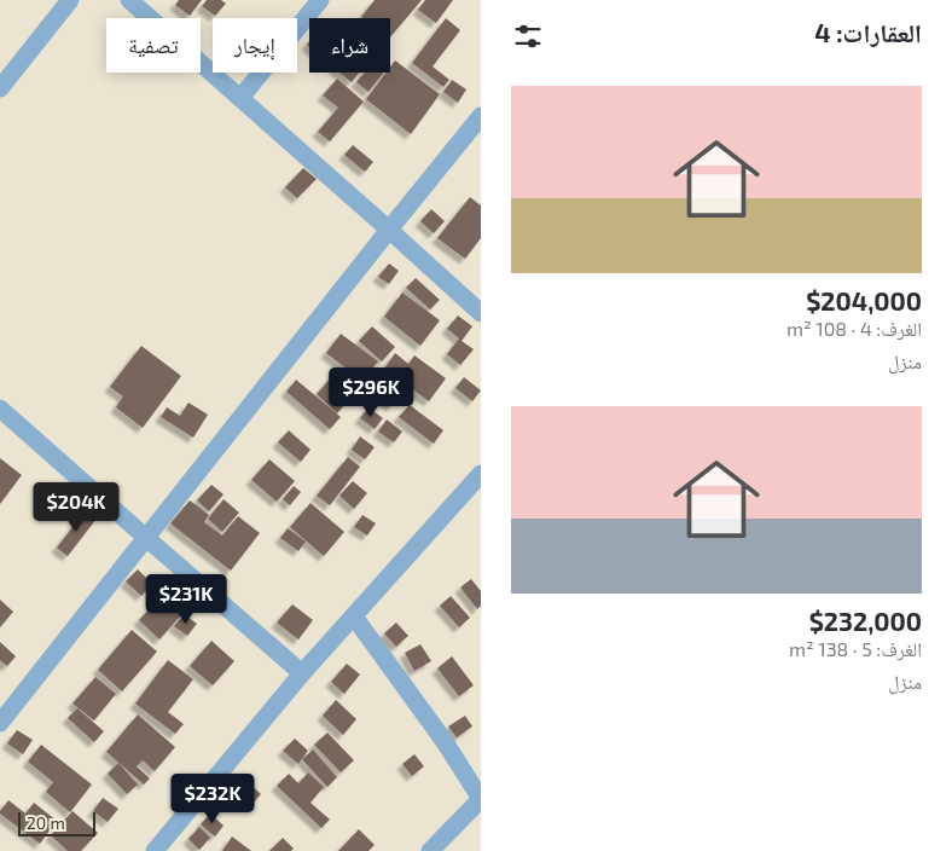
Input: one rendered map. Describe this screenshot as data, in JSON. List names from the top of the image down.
{
  "scale_bar": "20 m",
  "page": {
    "heading": "العقارات: 4",
    "chip": ["شراء", "إيجار", "تصفية"],
    "list": [
      {
        "name": "$204,000",
        "note": "الغرف: 4 · 108 m² · منزل"
      },
      {
        "name": "$232,000",
        "note": "الغرف: 5 · 138 m² · منزل"
      }
    ],
    "price": [
      "$296K",
      "$204K",
      "$231K",
      "$232K"
    ],
    "scale": "20 m"
  }
}
